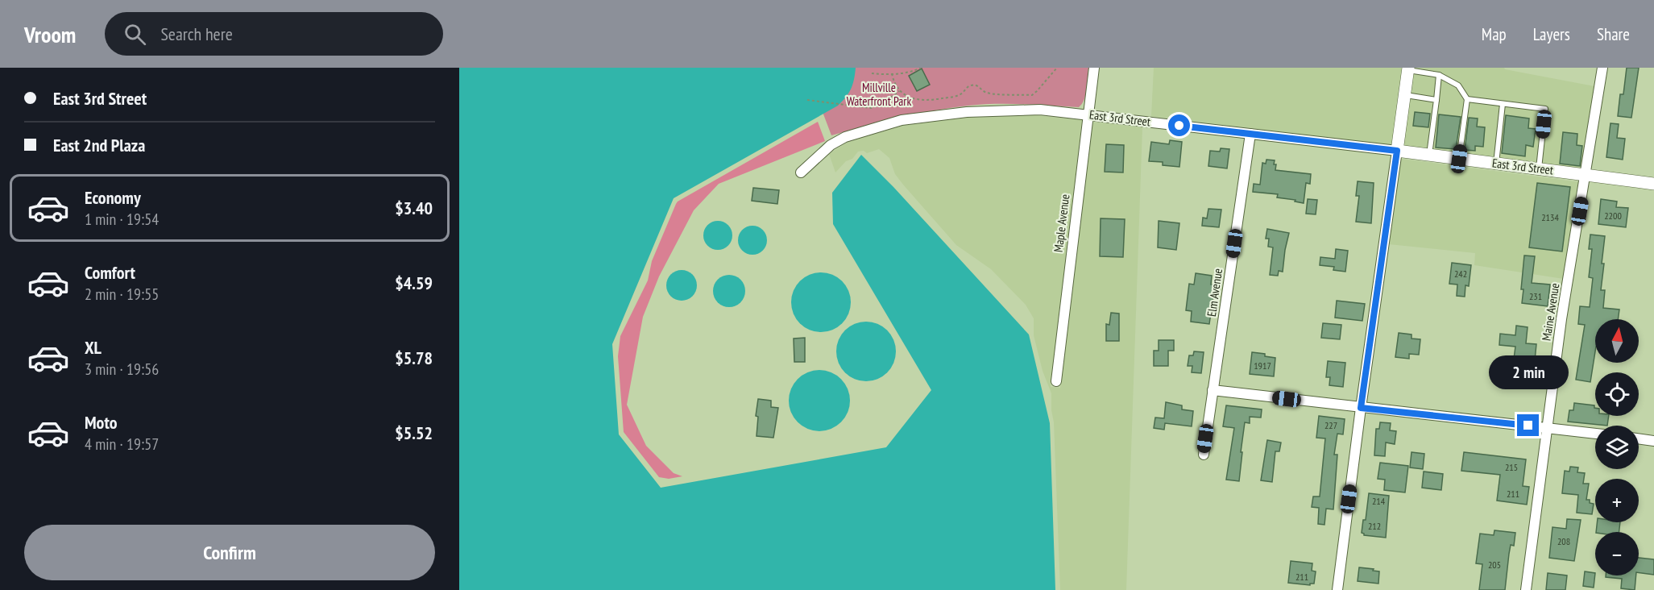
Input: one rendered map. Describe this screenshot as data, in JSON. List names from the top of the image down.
{
  "streets": {
    "street": [
      "East 3rd Street",
      "Maple Avenue",
      "Elm Avenue",
      "Maine Avenue"
    ]
  },
  "crossings": [
    ["East 3rd Street", "Maple Avenue"],
    ["East 3rd Street", "Elm Avenue"],
    ["East 3rd Street", "Maine Avenue"]
  ],
  "parks": ["Millville Waterfront Park"],
  "house_numbers": [
    "2200",
    "2134",
    "242",
    "231",
    "1917",
    "227",
    "215",
    "211",
    "214",
    "212",
    "208",
    "205",
    "211"
  ],
  "north": "top",
  "page": {
    "header": "Vroom",
    "search": "Search here",
    "nav": ["Map", "Layers", "Share"],
    "banner": ["East 3rd Street", "East 2nd Plaza"],
    "list": [
      {
        "name": "Economy",
        "note": "1 min · 19:54",
        "value": "$3.40"
      },
      {
        "name": "Comfort",
        "note": "2 min · 19:55",
        "value": "$4.59"
      },
      {
        "name": "XL",
        "note": "3 min · 19:56",
        "value": "$5.78"
      },
      {
        "name": "Moto",
        "note": "4 min · 19:57",
        "value": "$5.52"
      }
    ],
    "map_buttons": ["+", "−"],
    "bubble": "2 min",
    "buttons": "Confirm"
  }
}
